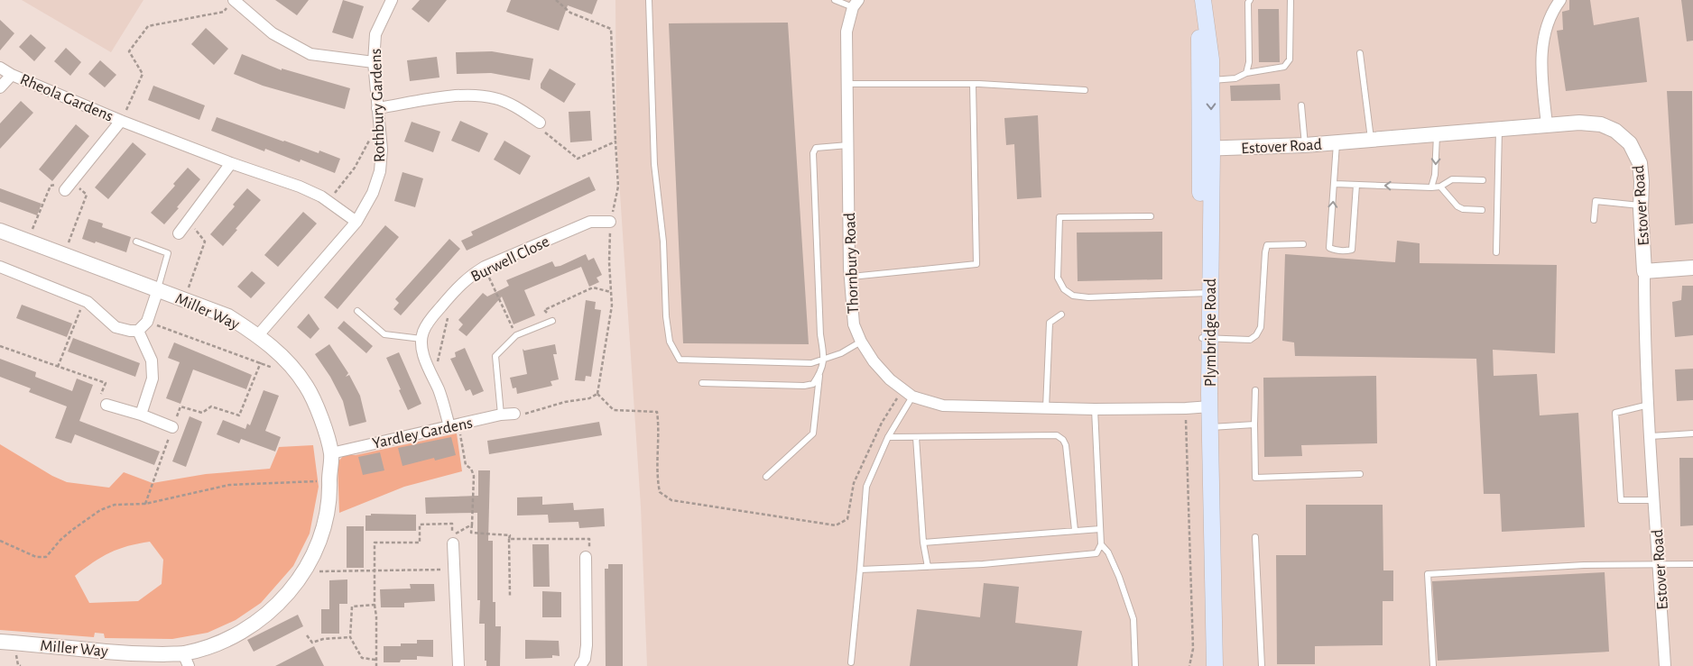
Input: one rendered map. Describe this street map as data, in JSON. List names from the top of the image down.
{
  "streets": {
    "main road": ["Plymbridge Road"],
    "street": [
      "Rheola Gardens",
      "Rothbury Gardens",
      "Estover Road",
      "Burwell Close",
      "Thornbury Road",
      "Miller Way",
      "Yardley Gardens"
    ]
  },
  "crossings": [
    ["Rheola Gardens", "Rothbury Gardens"],
    ["Rothbury Gardens", "Miller Way"],
    ["Estover Road", "Plymbridge Road"],
    ["Burwell Close", "Yardley Gardens"],
    ["Thornbury Road", "Plymbridge Road"],
    ["Miller Way", "Yardley Gardens"]
  ]
}
